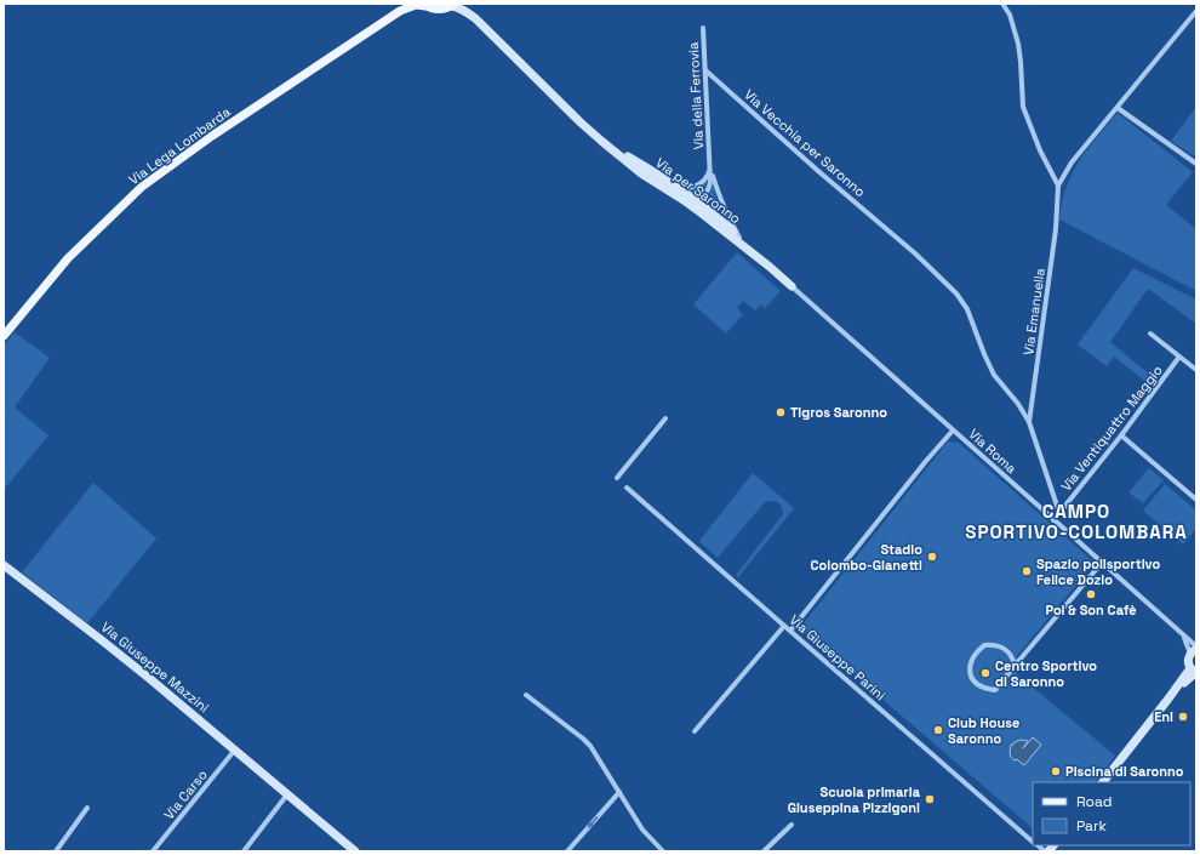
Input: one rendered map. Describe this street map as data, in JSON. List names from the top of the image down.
{
  "streets": {
    "main road": ["Via Lega Lombarda"],
    "street": [
      "Via della Ferrovia",
      "Via Vecchia per Saronno",
      "Via per Saronno",
      "Via Emanuella",
      "Via Ventiquattro Maggio",
      "Via Roma",
      "Via Giuseppe Parini",
      "Via Giuseppe Mazzini",
      "Via Carso"
    ]
  },
  "crossings": [
    ["Via della Ferrovia", "Via Vecchia per Saronno"],
    ["Via della Ferrovia", "Via per Saronno"],
    ["Via Vecchia per Saronno", "Via Emanuella"],
    ["Via Lega Lombarda", "Via per Saronno"],
    ["Via per Saronno", "Via Roma"],
    ["Via Ventiquattro Maggio", "Via Roma"],
    ["Via Giuseppe Mazzini", "Via Carso"]
  ],
  "districts": ["CAMPO SPORTIVO-COLOMBARA"],
  "places": [
    "Tigros Saronno",
    "Stadio Colombo-Gianetti",
    "Spazio polisportivo Felice Dozio",
    "Pol & Son Cafè",
    "Centro Sportivo di Saronno",
    "Eni",
    "Club House Saronno",
    "Piscina di Saronno",
    "Scuola primaria Giuseppina Pizzigoni"
  ],
  "legend": ["Road", "Park"]
}
